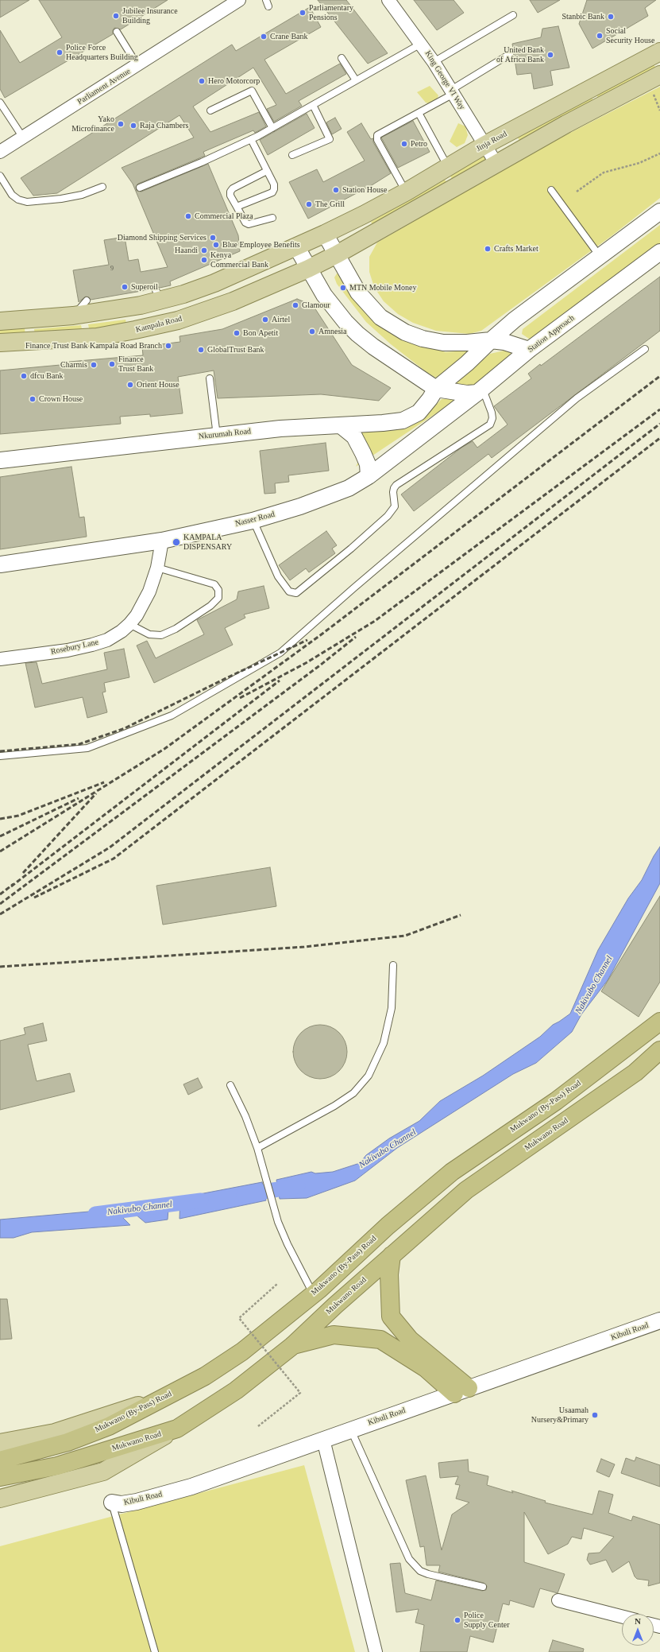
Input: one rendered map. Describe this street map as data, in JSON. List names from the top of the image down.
{
  "streets": {
    "highway": ["Mukwano (By-Pass) Road", "Mukwano Road"],
    "main road": ["Jinja Road", "Kampala Road"],
    "street": [
      "King George VI Way",
      "Parliament Avenue",
      "Station Approach",
      "Nkurumah Road",
      "Nasser Road",
      "Rosebury Lane",
      "Kibuli Road"
    ]
  },
  "crossings": [
    ["King George VI Way", "Jinja Road"],
    ["Station Approach", "Nasser Road"],
    ["Nasser Road", "Rosebury Lane"]
  ],
  "water": ["Nakivubo Channel"],
  "places": [
    "Parliamentary Pensions",
    "Jubilee Insurance Building",
    "Stanbic Bank",
    "Social Security House",
    "Crane Bank",
    "Police Force Headquarters Building",
    "United Bank of Africa Bank",
    "Hero Motorcorp",
    "Yako Microfinance",
    "Raja Chambers",
    "Petro",
    "Station House",
    "The Grill",
    "Commercial Plaza",
    "Diamond Shipping Services",
    "Blue Employee Benefits",
    "Crafts Market",
    "Haandi",
    "Kenya Commercial Bank",
    "Superoil",
    "MTN Mobile Money",
    "Glamour",
    "Airtel",
    "Amnesia",
    "Bon Apetit",
    "Finance Trust Bank Kampala Road Branch",
    "GlobalTrust Bank",
    "Finance Trust Bank",
    "Charmis",
    "dfcu Bank",
    "Orient House",
    "Crown House",
    "KAMPALA DISPENSARY",
    "Usaamah Nursery&Primary",
    "Police Supply Center"
  ],
  "house_numbers": ["9"],
  "north": "top"
}
